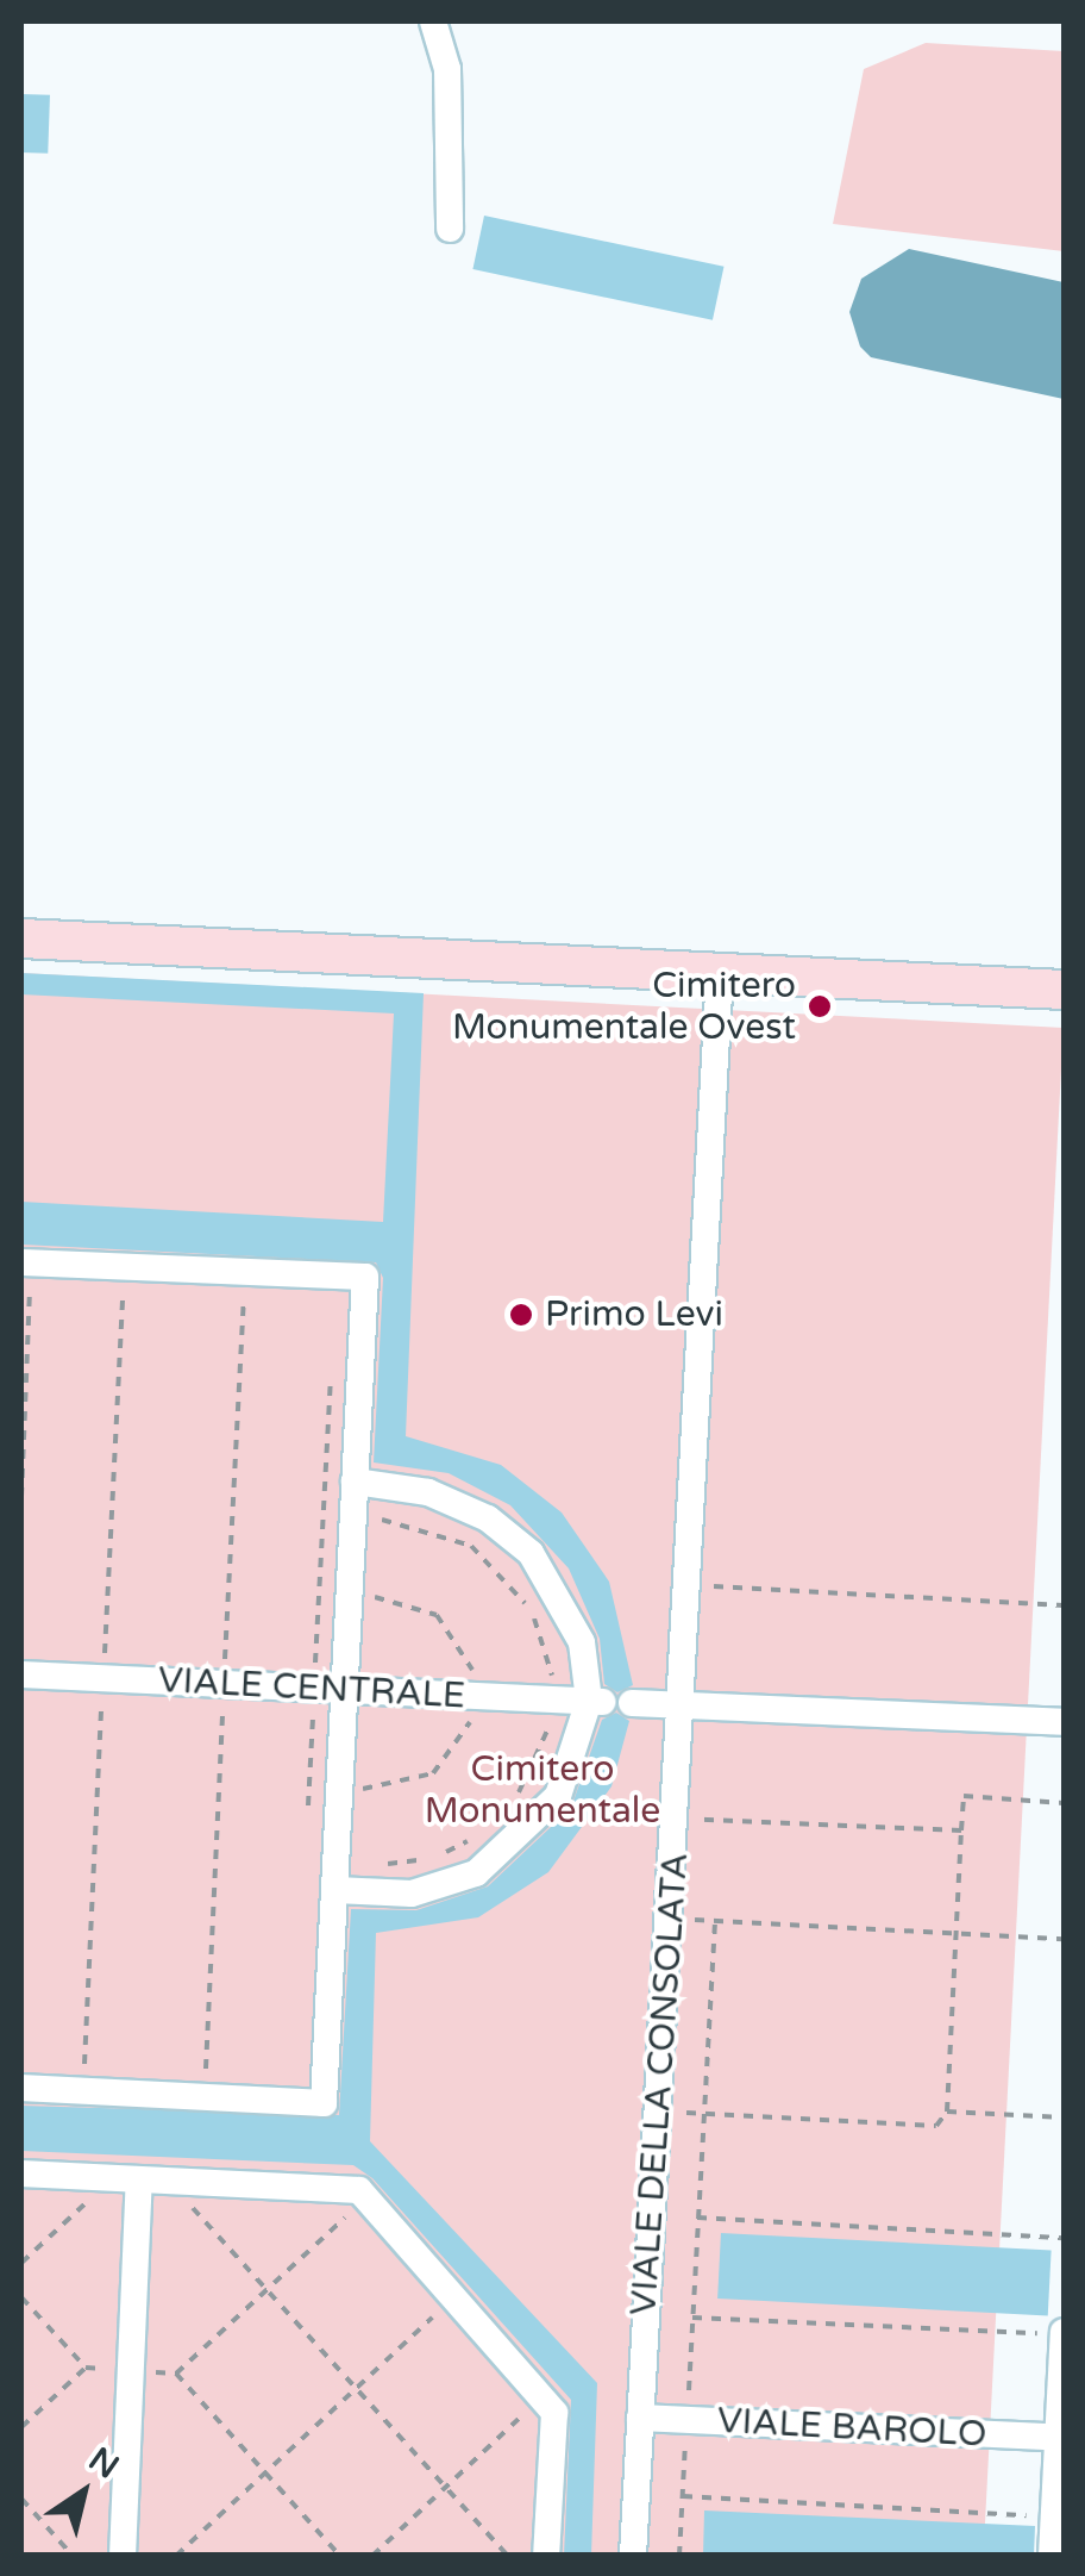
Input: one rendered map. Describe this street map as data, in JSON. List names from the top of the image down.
{
  "streets": {
    "street": ["VIALE CENTRALE", "VIALE DELLA CONSOLATA", "VIALE BAROLO"]
  },
  "crossings": [
    ["VIALE DELLA CONSOLATA", "VIALE BAROLO"]
  ],
  "parks": ["Cimitero Monumentale"],
  "places": ["Cimitero Monumentale Ovest", "Primo Levi"],
  "north": "top right"
}
